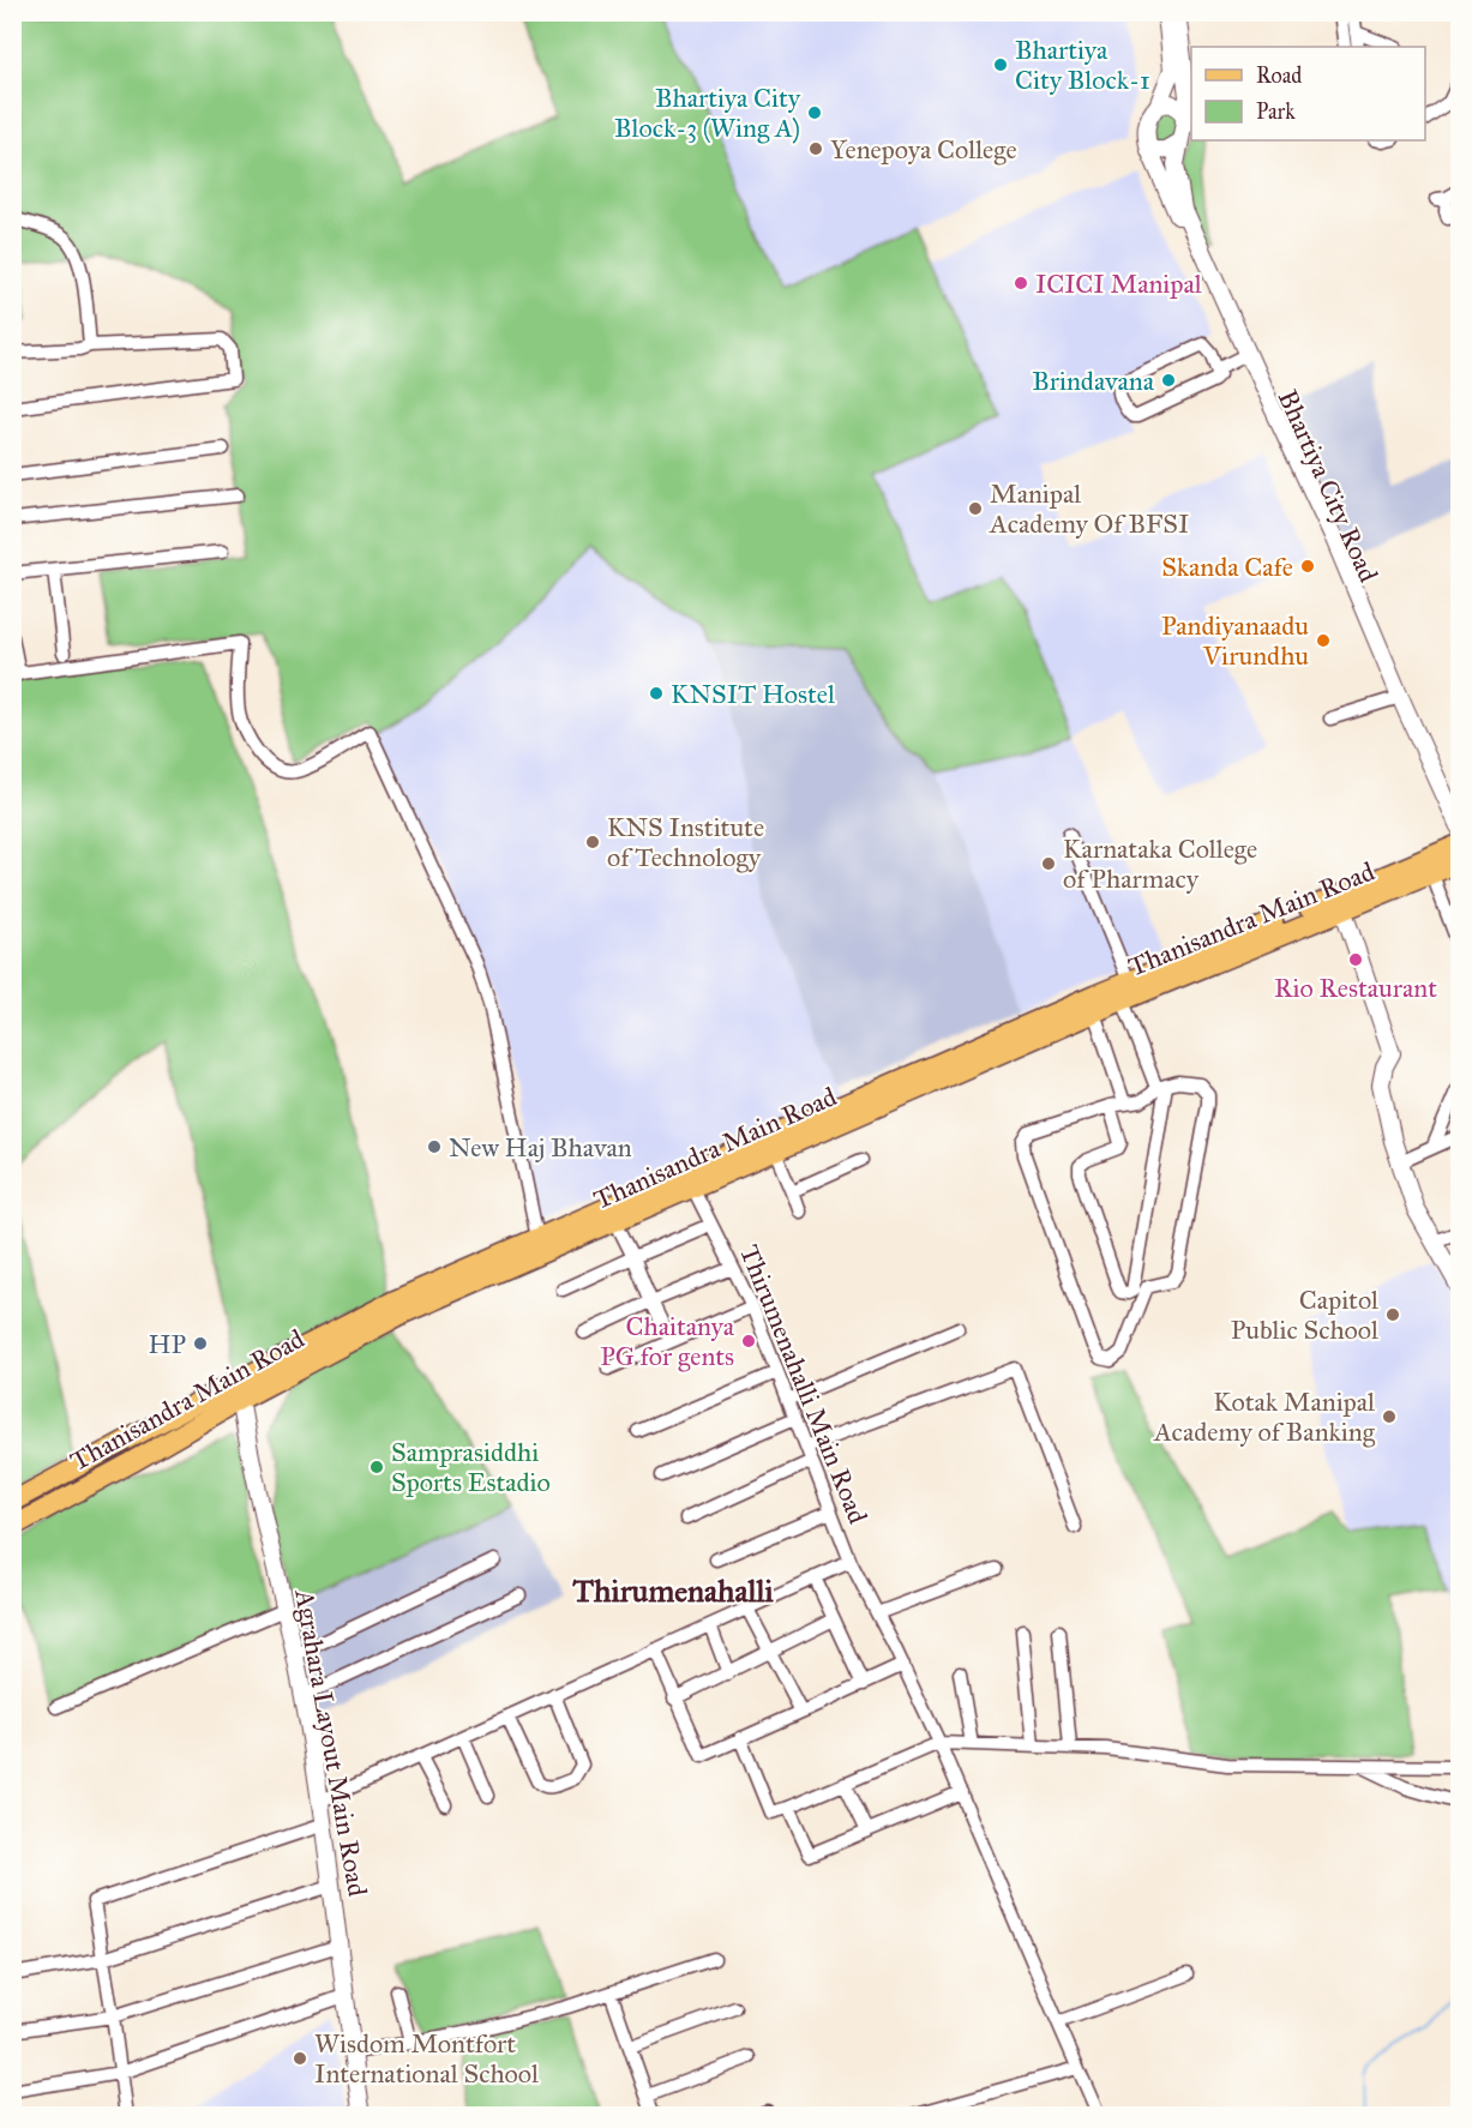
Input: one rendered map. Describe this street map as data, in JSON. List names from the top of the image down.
{
  "streets": {
    "main road": ["Thanisandra Main Road"],
    "street": ["Bhartiya City Road", "Thirumenahalli Main Road", "Agrahara Layout Main Road"]
  },
  "crossings": [
    ["Bhartiya City Road", "Thanisandra Main Road"],
    ["Thanisandra Main Road", "Thirumenahalli Main Road"],
    ["Thanisandra Main Road", "Agrahara Layout Main Road"]
  ],
  "districts": ["Thirumenahalli"],
  "places": [
    "Bhartiya City Block-1",
    "Bhartiya City Block-3 (Wing A)",
    "Yenepoya College",
    "ICICI Manipal",
    "Brindavana",
    "Manipal Academy Of BFSI",
    "Skanda Cafe",
    "Pandiyanaadu Virundhu",
    "KNSIT Hostel",
    "KNS Institute of Technology",
    "Karnataka College of Pharmacy",
    "Rio Restaurant",
    "New Haj Bhavan",
    "Capitol Public School",
    "Chaitanya PG for gents",
    "HP",
    "Kotak Manipal Academy of Banking",
    "Samprasiddhi Sports Estadio",
    "Wisdom Montfort International School"
  ],
  "legend": ["Road", "Park"]
}
